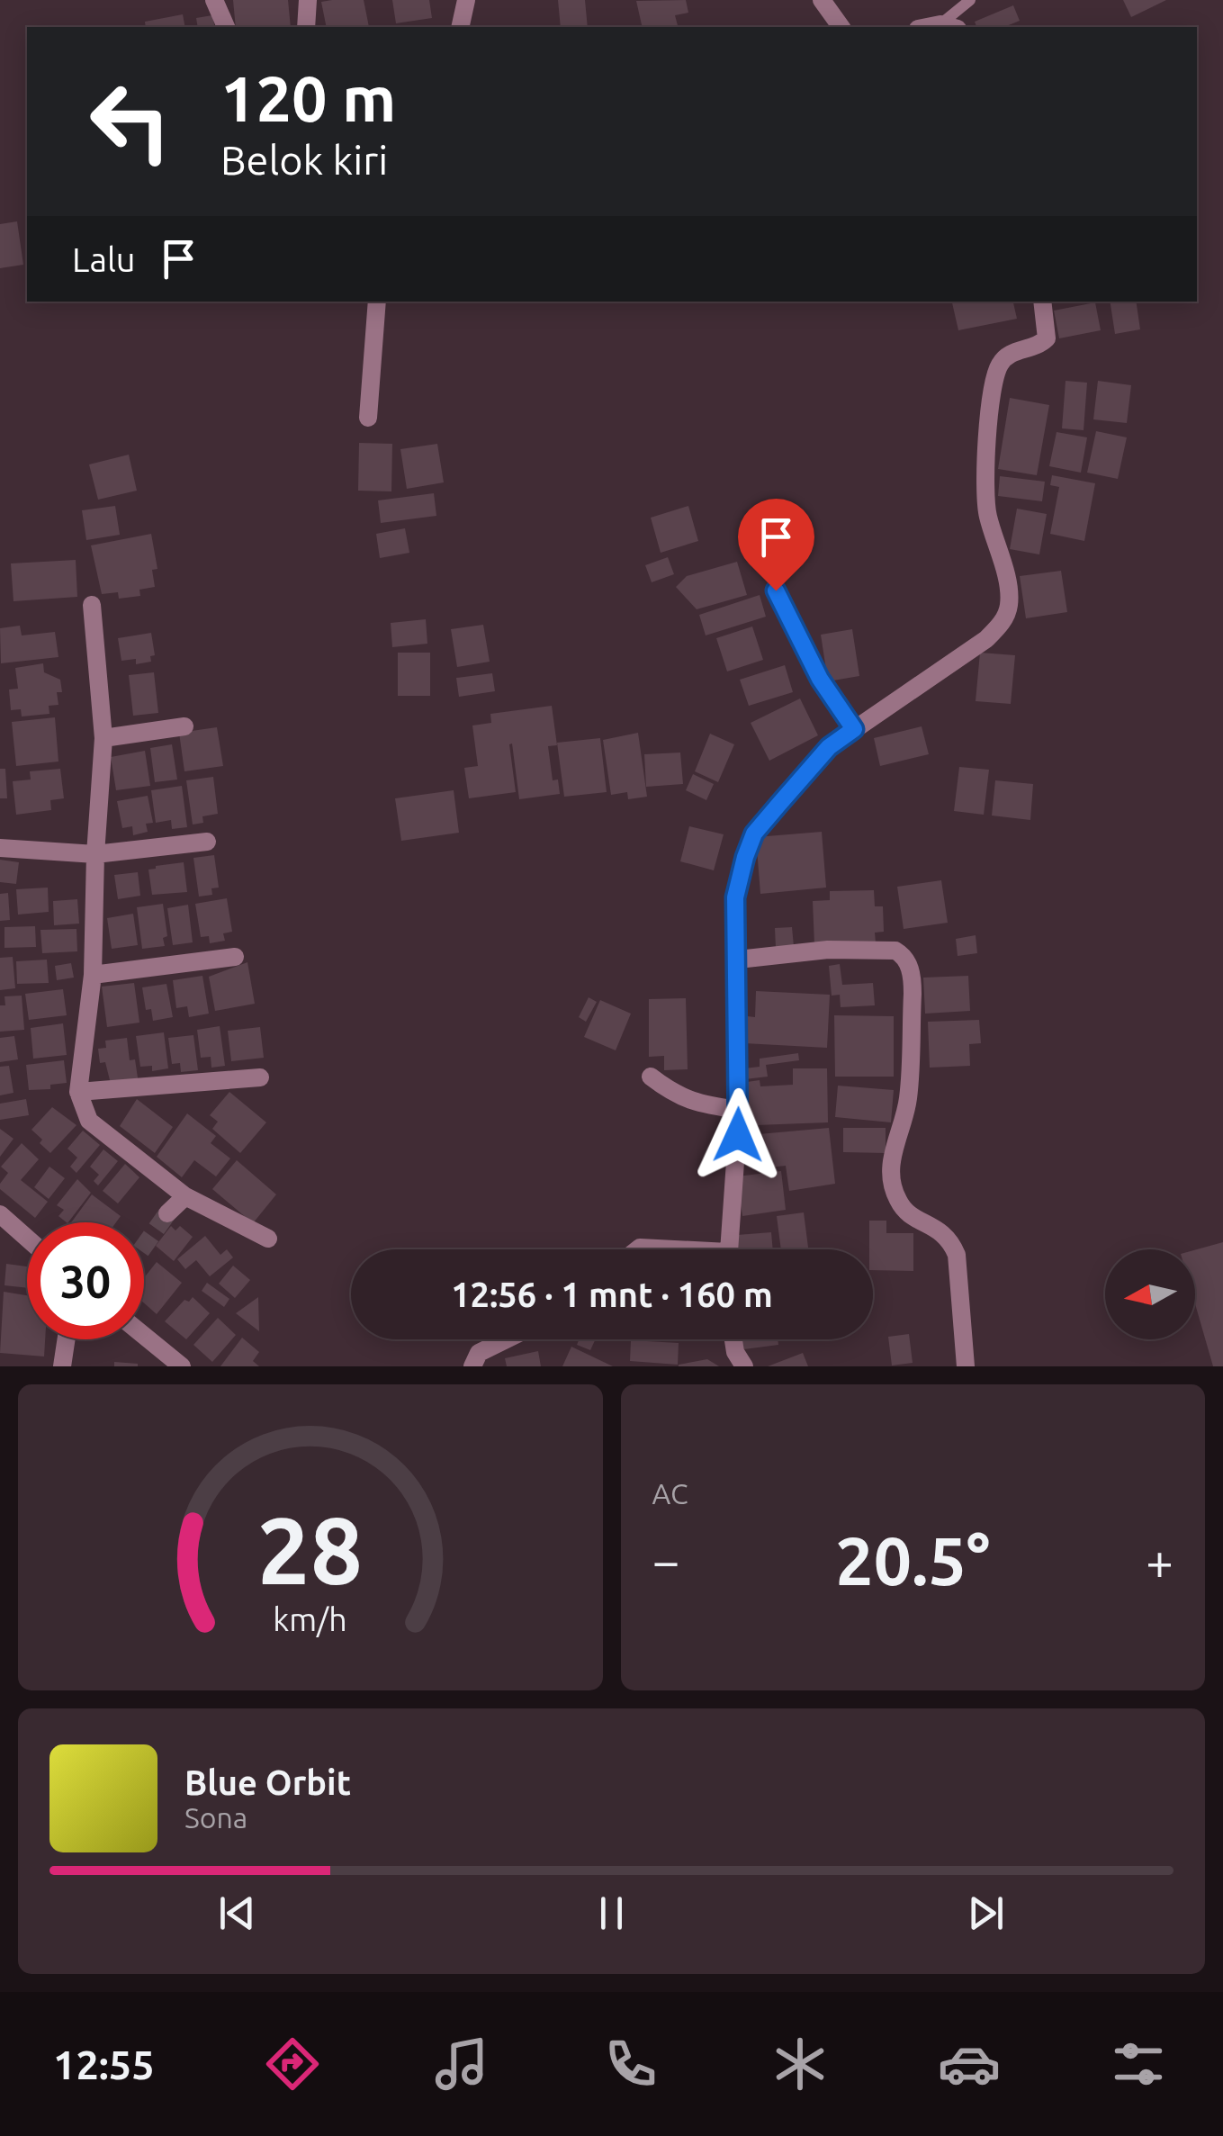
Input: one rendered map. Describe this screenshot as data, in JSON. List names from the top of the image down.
{
  "north": "left",
  "page": {
    "turn": ["120 m", "Belok kiri"],
    "then": "Lalu",
    "limit": "30",
    "trip": "12:56 · 1 mnt · 160 m",
    "tile": "AC",
    "heat": ["−", "20.5°", "+"],
    "song": ["Blue Orbit", "Sona"],
    "tabs": "12:55",
    "gauge": ["28", "km/h"]
  }
}
